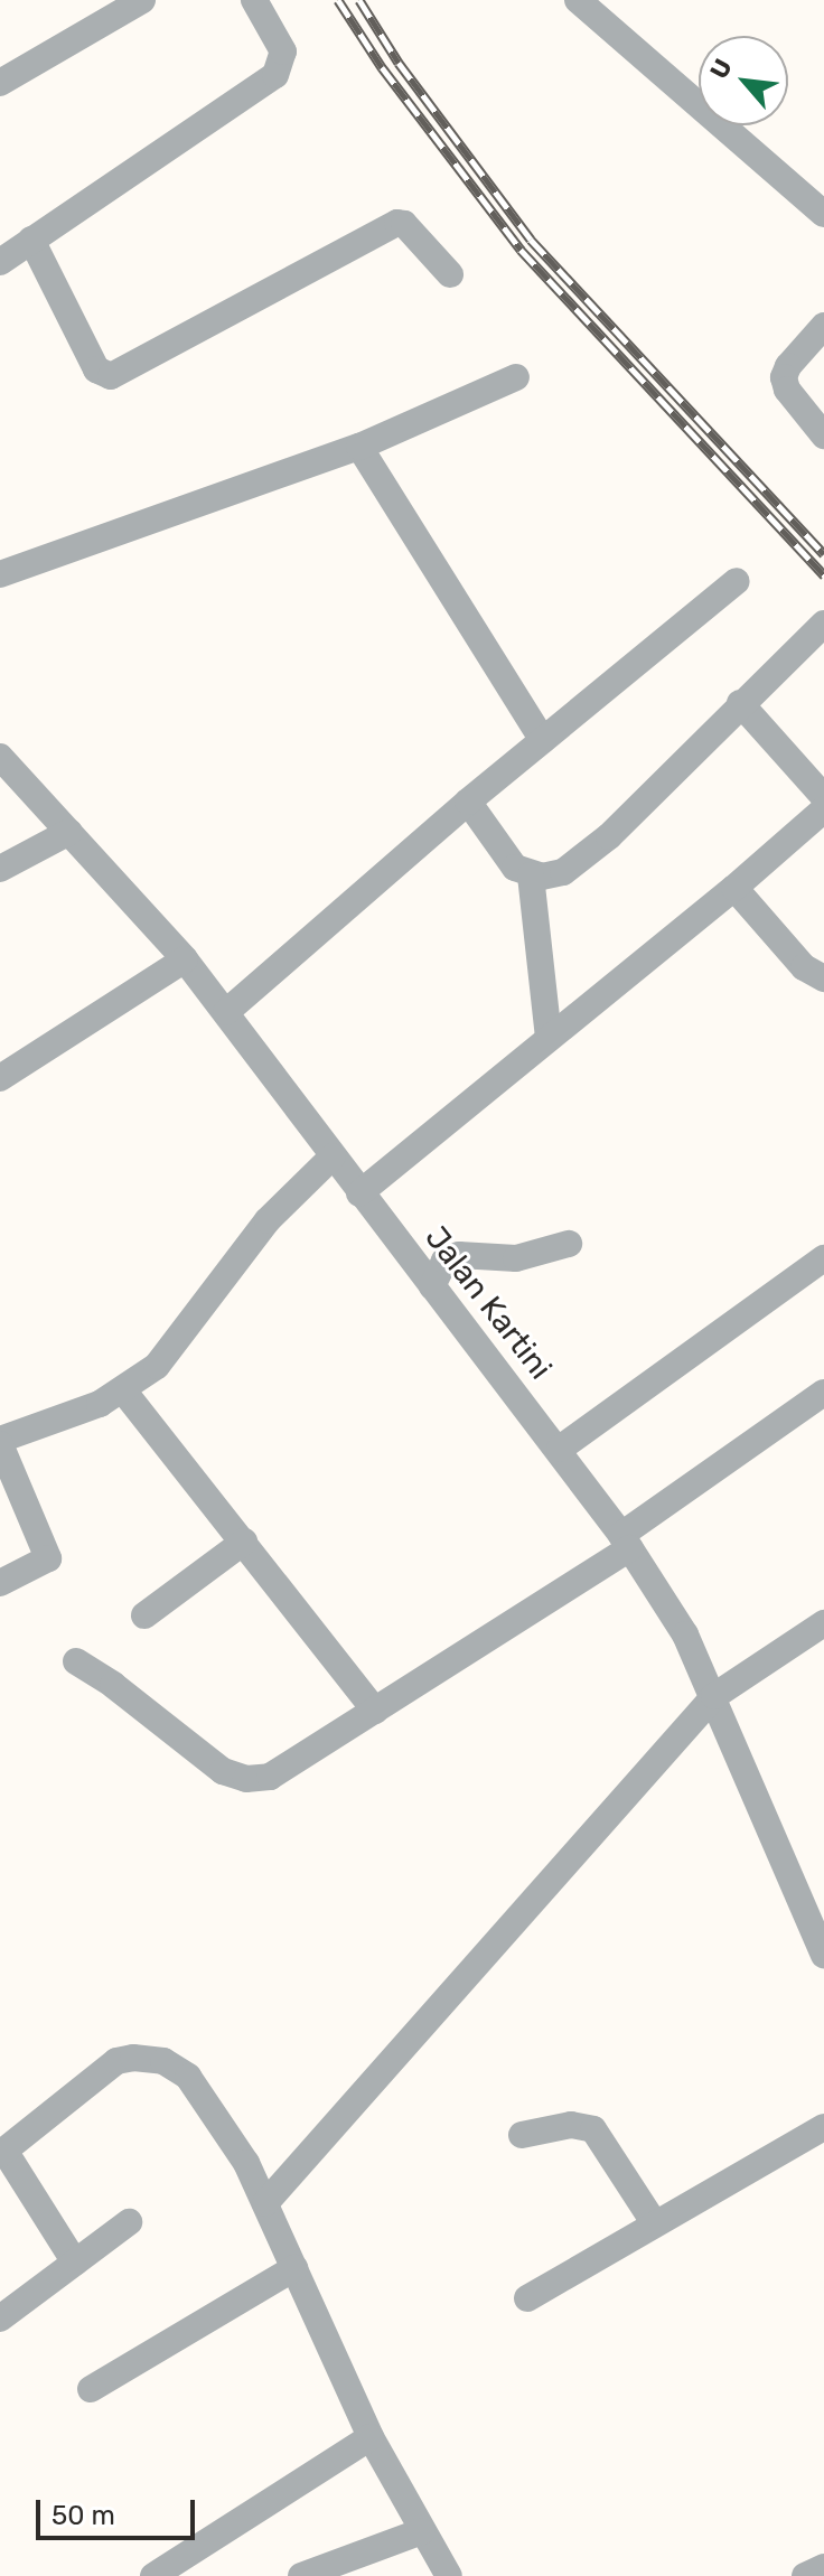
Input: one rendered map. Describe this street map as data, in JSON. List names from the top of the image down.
{
  "streets": {
    "street": ["Jalan Kartini"]
  },
  "scale_bar": "50 m",
  "north": "top left"
}
